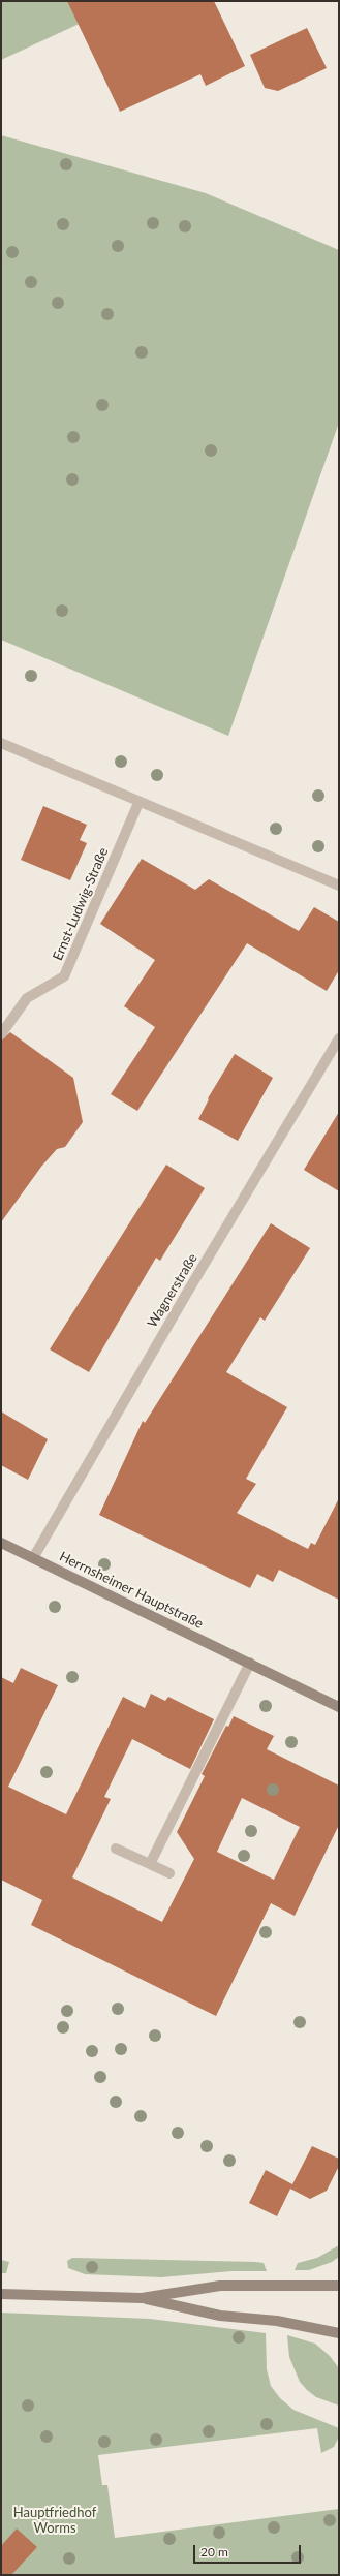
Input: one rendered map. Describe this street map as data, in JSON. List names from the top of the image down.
{
  "streets": {
    "main road": ["Herrnsheimer Hauptstraße"],
    "street": ["Ernst-Ludwig-Straße", "Wagnerstraße"]
  },
  "crossings": [
    ["Wagnerstraße", "Herrnsheimer Hauptstraße"]
  ],
  "parks": ["Hauptfriedhof Worms"],
  "scale_bar": "20 m"
}
